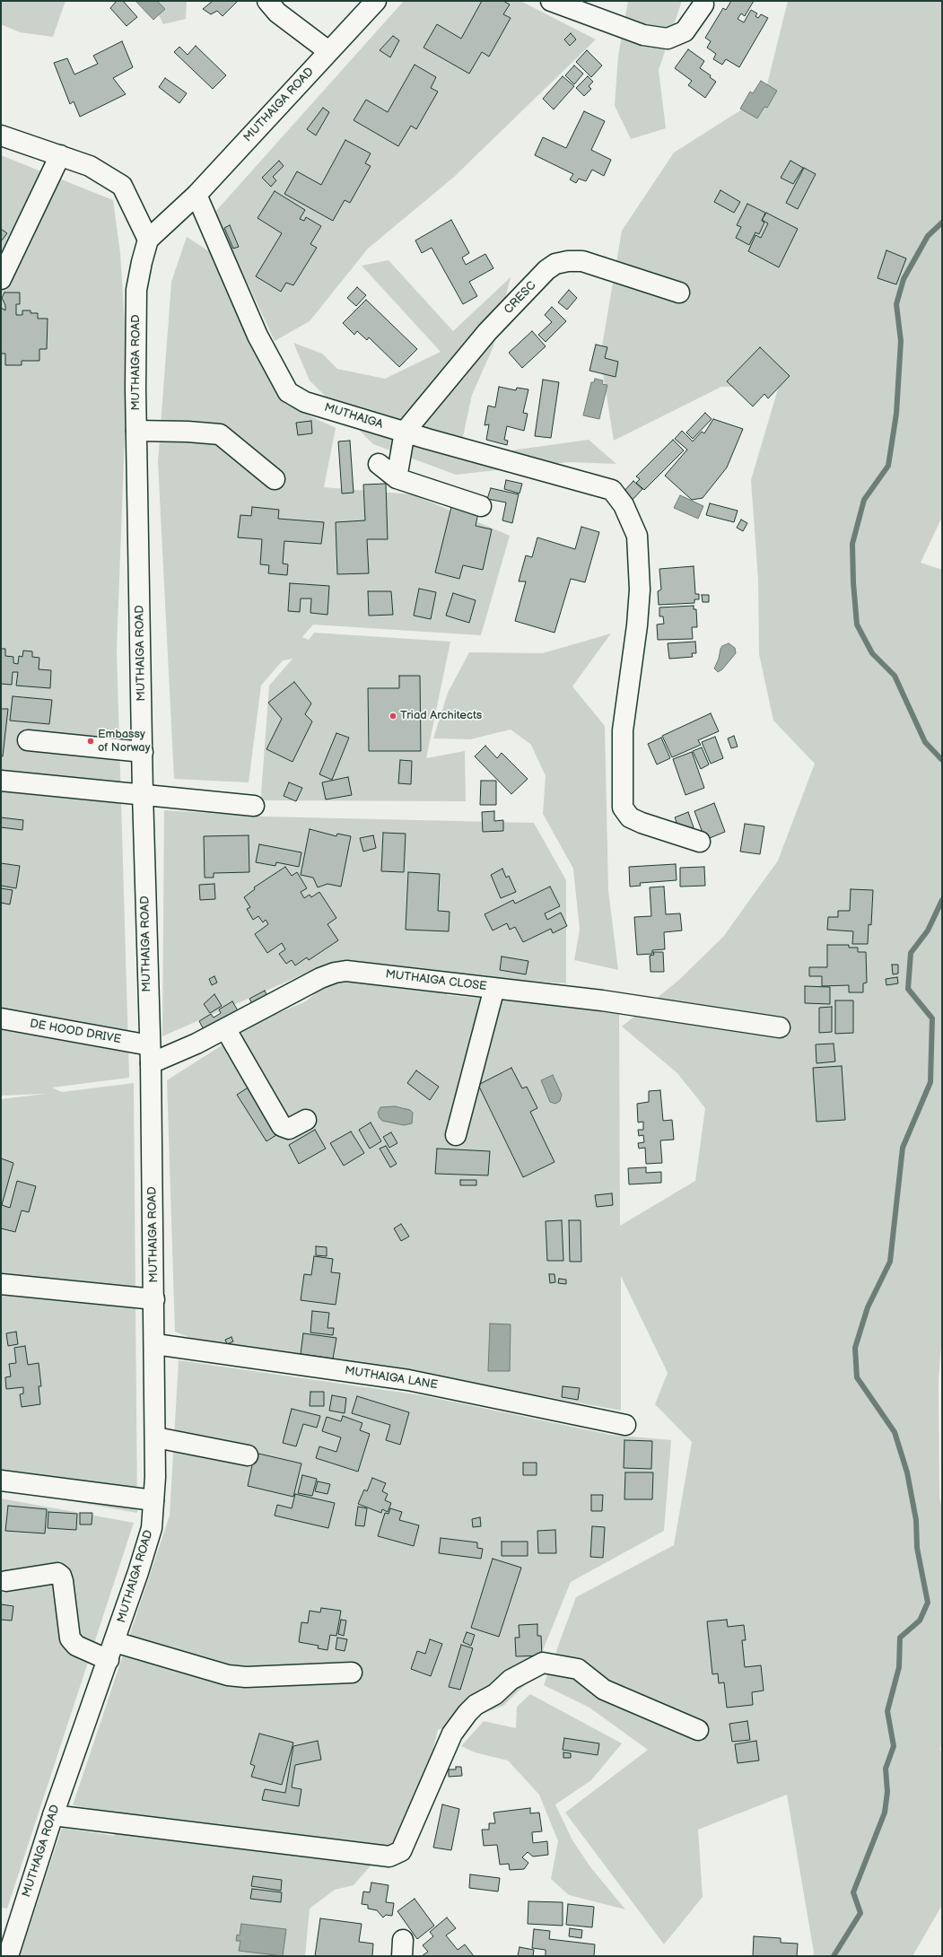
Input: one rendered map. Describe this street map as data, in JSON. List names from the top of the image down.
{
  "streets": {
    "street": [
      "MUTHAIGA ROAD",
      "CRESC",
      "MUTHAIGA",
      "MUTHAIGA CLOSE",
      "DE HOOD DRIVE",
      "MUTHAIGA LANE"
    ]
  },
  "crossings": [
    ["MUTHAIGA ROAD", "MUTHAIGA"],
    ["MUTHAIGA ROAD", "MUTHAIGA CLOSE"],
    ["MUTHAIGA ROAD", "DE HOOD DRIVE"],
    ["MUTHAIGA ROAD", "MUTHAIGA LANE"],
    ["CRESC", "MUTHAIGA"],
    ["MUTHAIGA CLOSE", "DE HOOD DRIVE"]
  ],
  "places": ["Triad Architects", "Embassy of Norway"]
}
